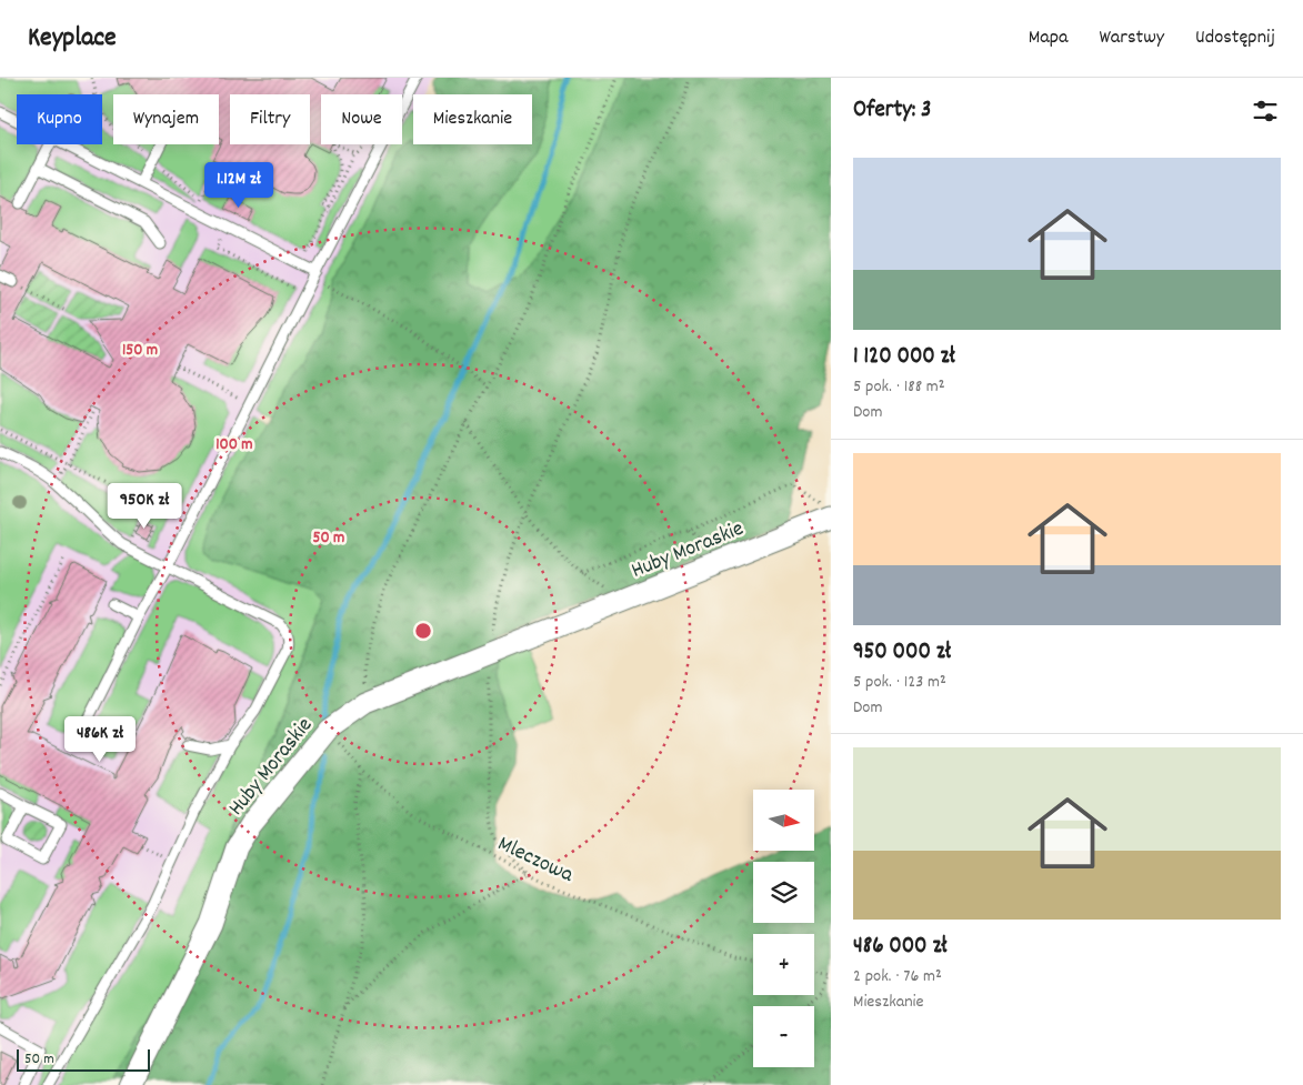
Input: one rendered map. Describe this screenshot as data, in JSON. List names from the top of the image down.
{
  "streets": {
    "street": ["Huby Moraskie"],
    "path": ["Mleczowa"]
  },
  "crossings": [
    ["Huby Moraskie", "Mleczowa"]
  ],
  "scale_bar": "50 m",
  "north": "right",
  "page": {
    "header": "Keyplace",
    "nav": ["Mapa", "Warstwy", "Udostępnij"],
    "heading": "Oferty: 3",
    "chip": [
      "Kupno",
      "Wynajem",
      "Filtry",
      "Nowe",
      "Mieszkanie"
    ],
    "list": [
      {
        "name": "1 120 000 zł",
        "note": "5 pok. · 188 m² · Dom"
      },
      {
        "name": "950 000 zł",
        "note": "5 pok. · 123 m² · Dom"
      },
      {
        "name": "486 000 zł",
        "note": "2 pok. · 76 m² · Mieszkanie"
      }
    ],
    "price": ["1.12M zł", "950K zł", "486K zł"],
    "map_buttons": ["+", "−"],
    "scale": "50 m"
  },
  "rings": ["150 m", "100 m", "50 m"]
}
